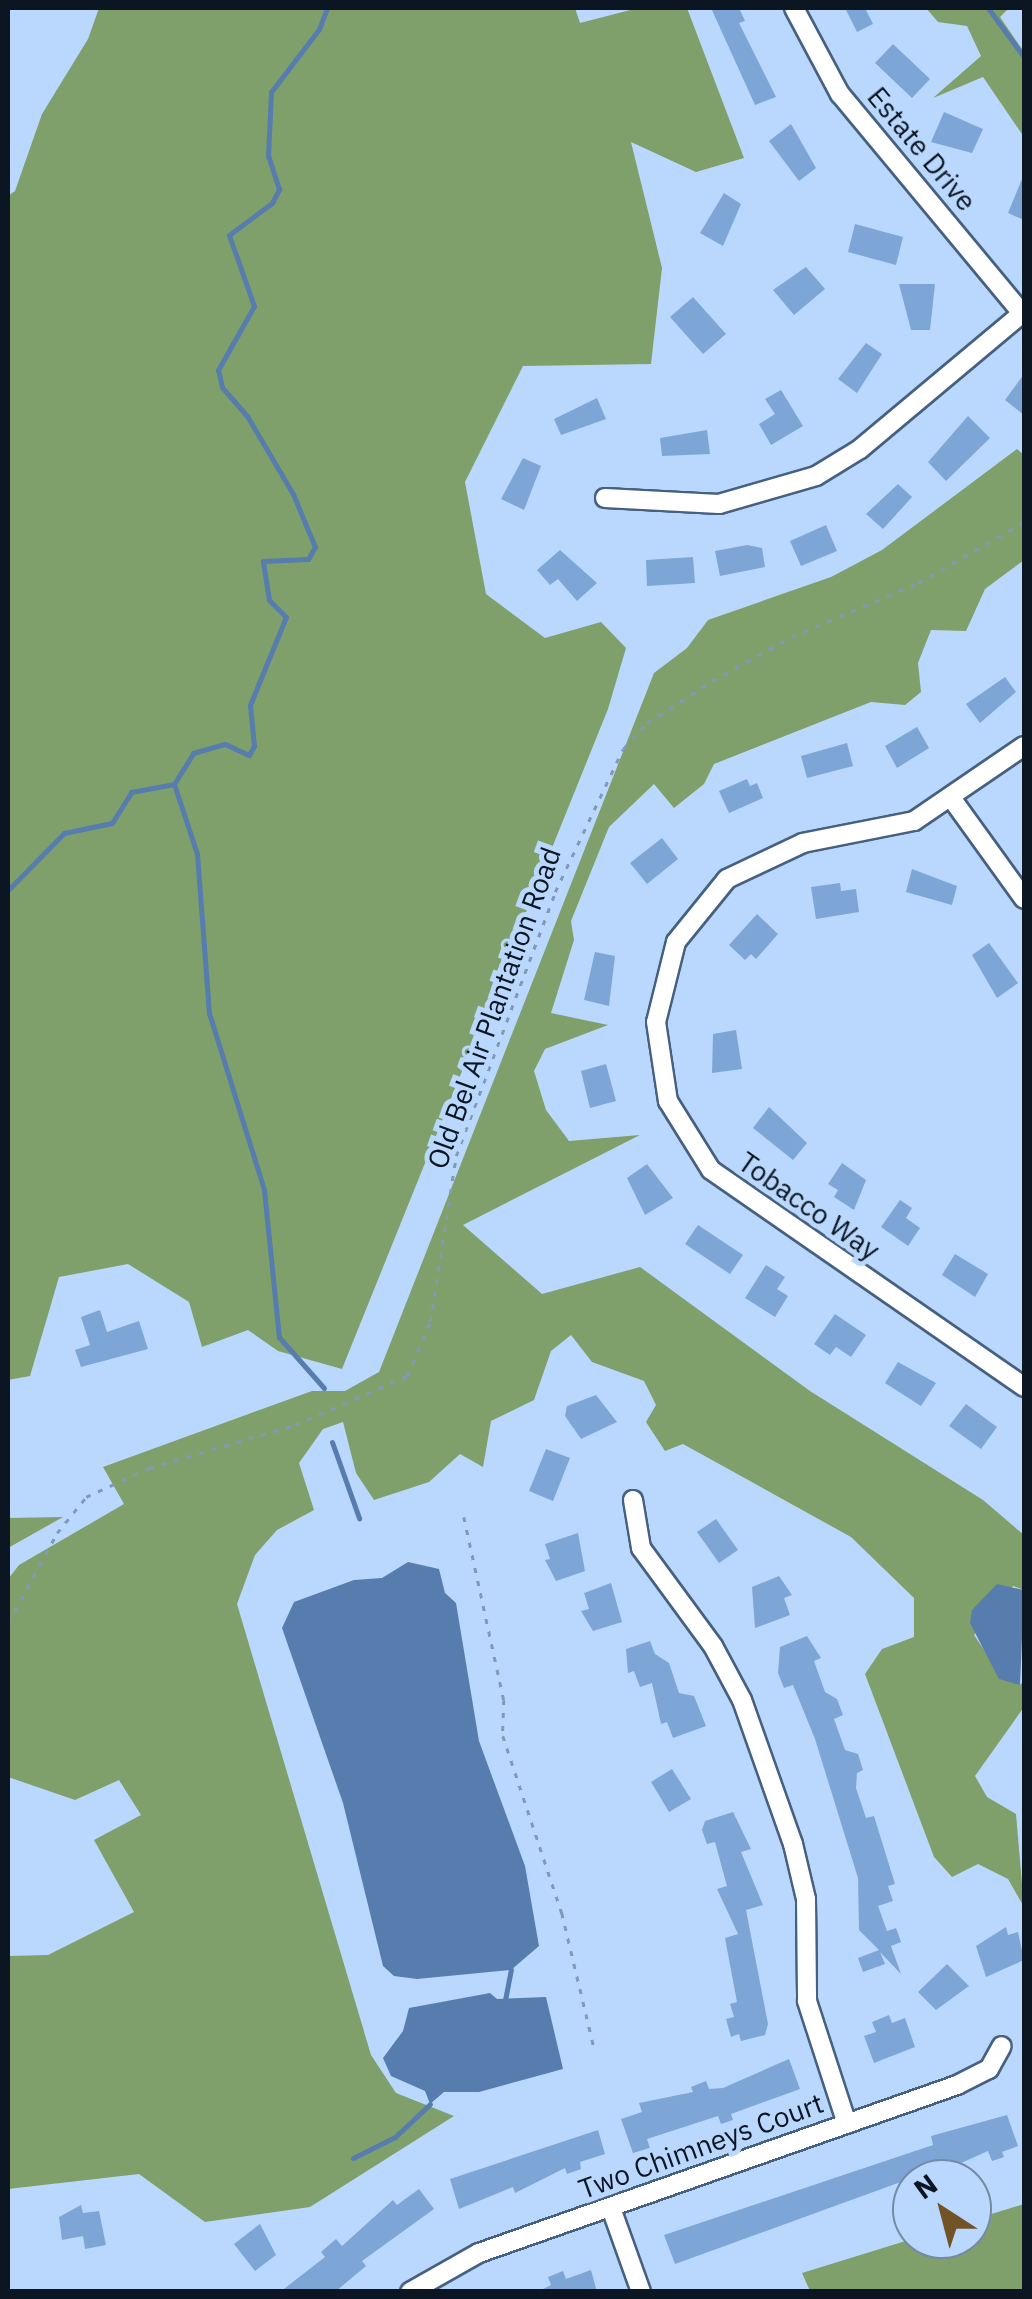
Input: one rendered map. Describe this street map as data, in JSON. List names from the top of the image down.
{
  "streets": {
    "street": ["Estate Drive", "Tobacco Way", "Two Chimneys Court"],
    "path": ["Old Bel Air Plantation Road"]
  },
  "north": "top left"
}
